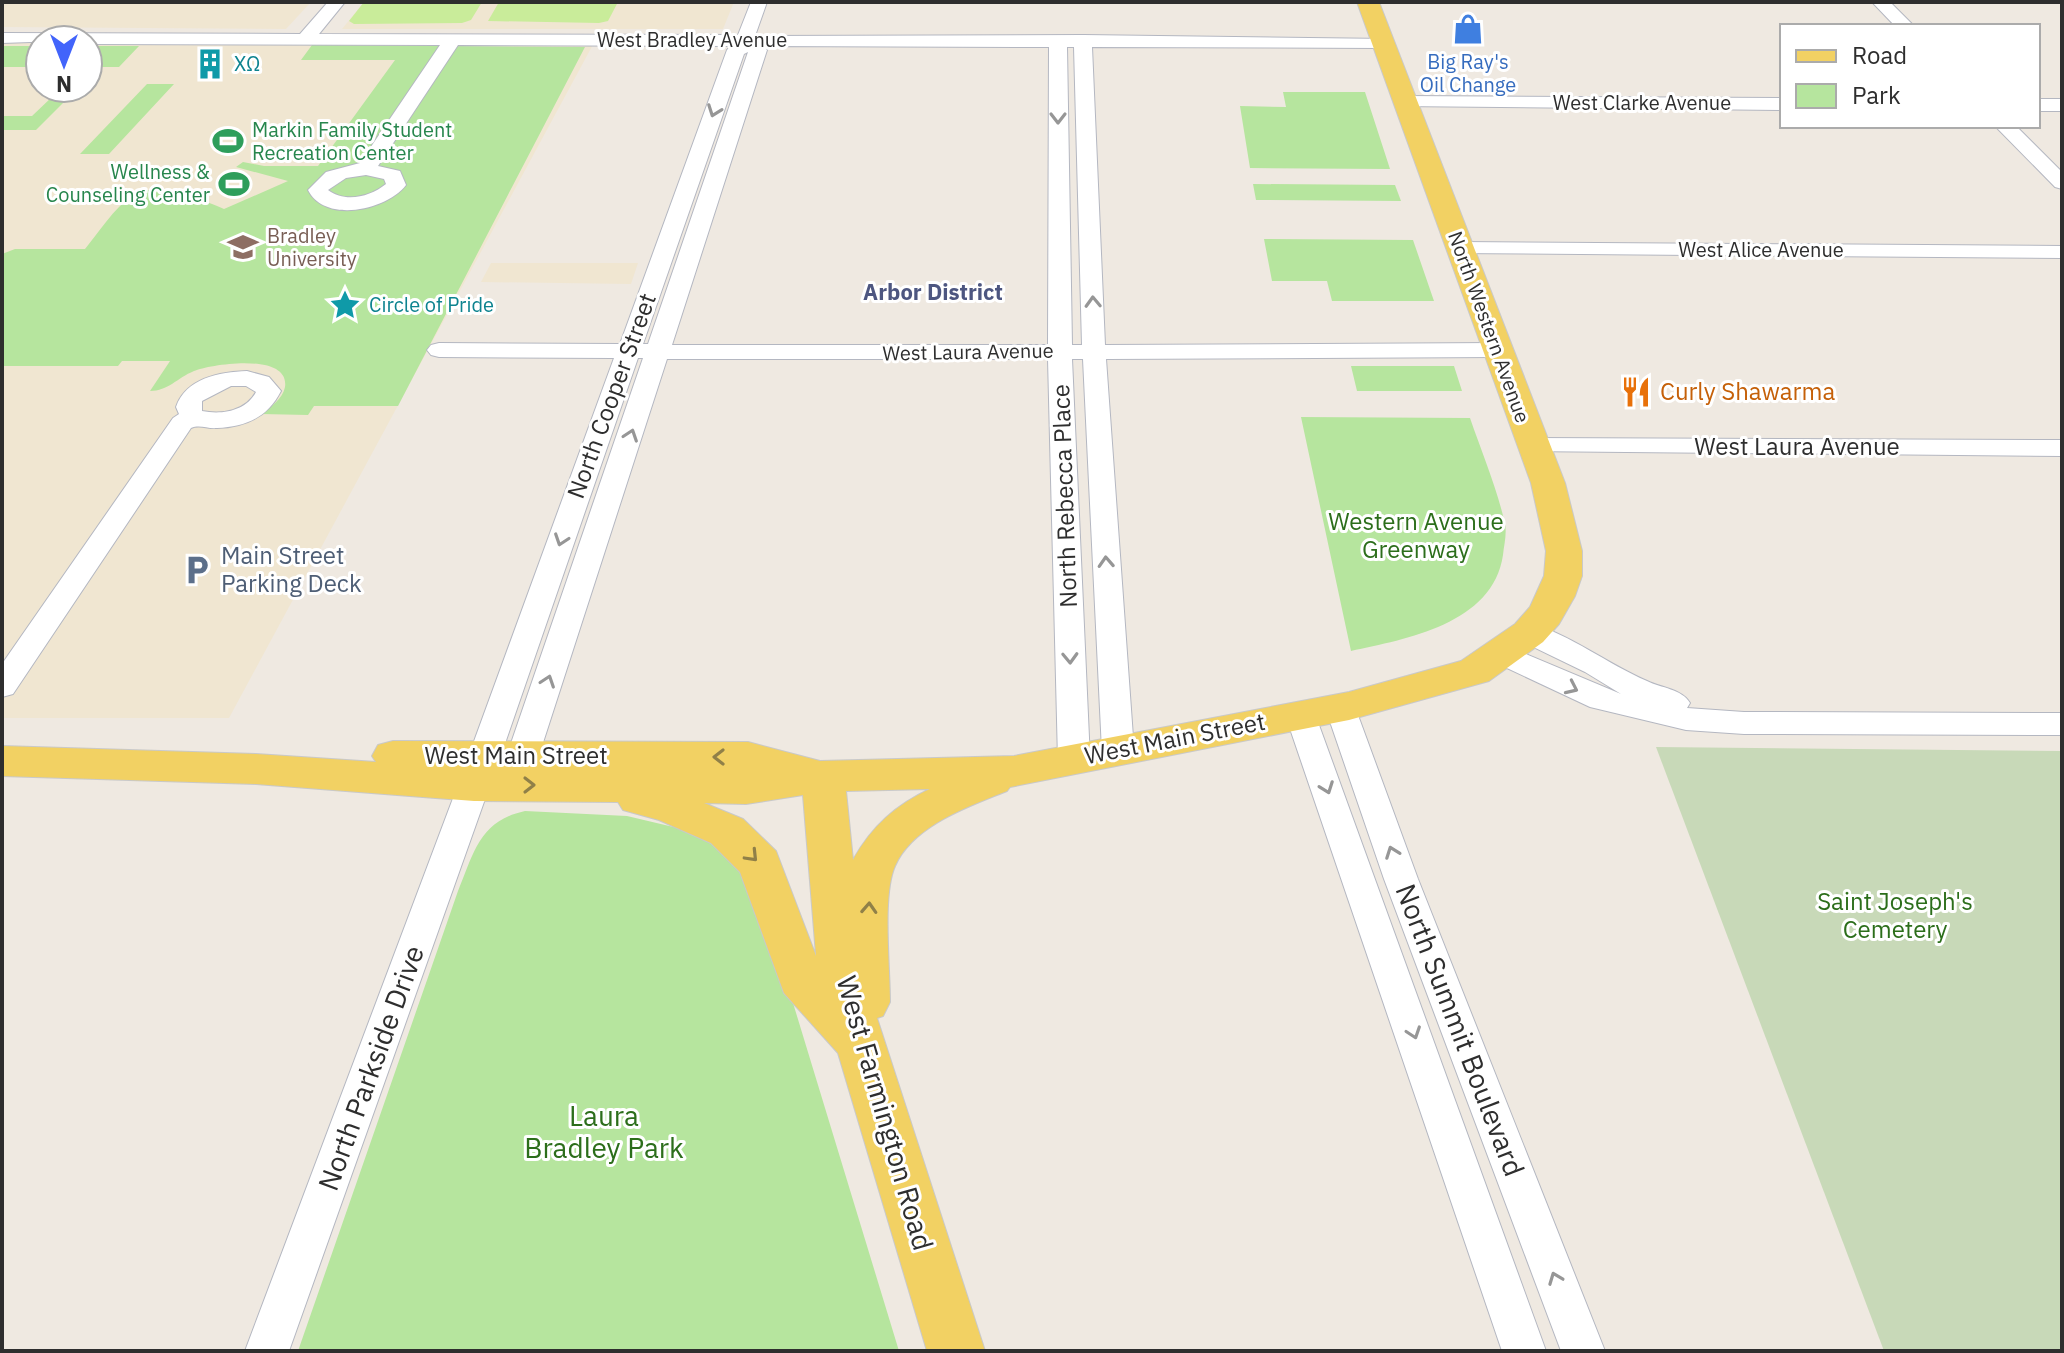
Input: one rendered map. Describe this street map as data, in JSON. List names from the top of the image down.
{
  "streets": {
    "main road": ["North Western Avenue", "West Main Street", "West Farmington Road"],
    "street": [
      "West Bradley Avenue",
      "West Clarke Avenue",
      "West Alice Avenue",
      "West Laura Avenue",
      "North Cooper Street",
      "North Rebecca Place",
      "North Summit Boulevard",
      "North Parkside Drive"
    ]
  },
  "crossings": [
    ["West Bradley Avenue", "North Western Avenue"],
    ["West Bradley Avenue", "North Cooper Street"],
    ["West Bradley Avenue", "North Rebecca Place"],
    ["West Clarke Avenue", "North Western Avenue"],
    ["West Alice Avenue", "North Western Avenue"],
    ["North Western Avenue", "West Laura Avenue"],
    ["North Western Avenue", "West Main Street"],
    ["West Laura Avenue", "North Cooper Street"],
    ["West Laura Avenue", "North Rebecca Place"],
    ["North Cooper Street", "West Main Street"],
    ["North Cooper Street", "North Parkside Drive"],
    ["North Rebecca Place", "West Main Street"],
    ["West Main Street", "North Summit Boulevard"],
    ["West Main Street", "North Parkside Drive"],
    ["West Main Street", "West Farmington Road"]
  ],
  "districts": ["Arbor District"],
  "parks": ["Western Avenue Greenway", "Saint Joseph's Cemetery", "Laura Bradley Park"],
  "places": {
    "shop": ["Big Ray's Oil Change"],
    "building": ["ΧΩ"],
    "sports": ["Markin Family Student Recreation Center", "Wellness & Counseling Center"],
    "school or university": ["Bradley University"],
    "place": ["Circle of Pride"],
    "restaurant": ["Curly Shawarma"],
    "parking": ["Main Street Parking Deck"]
  },
  "legend": ["Road", "Park"],
  "north": "bottom"
}
